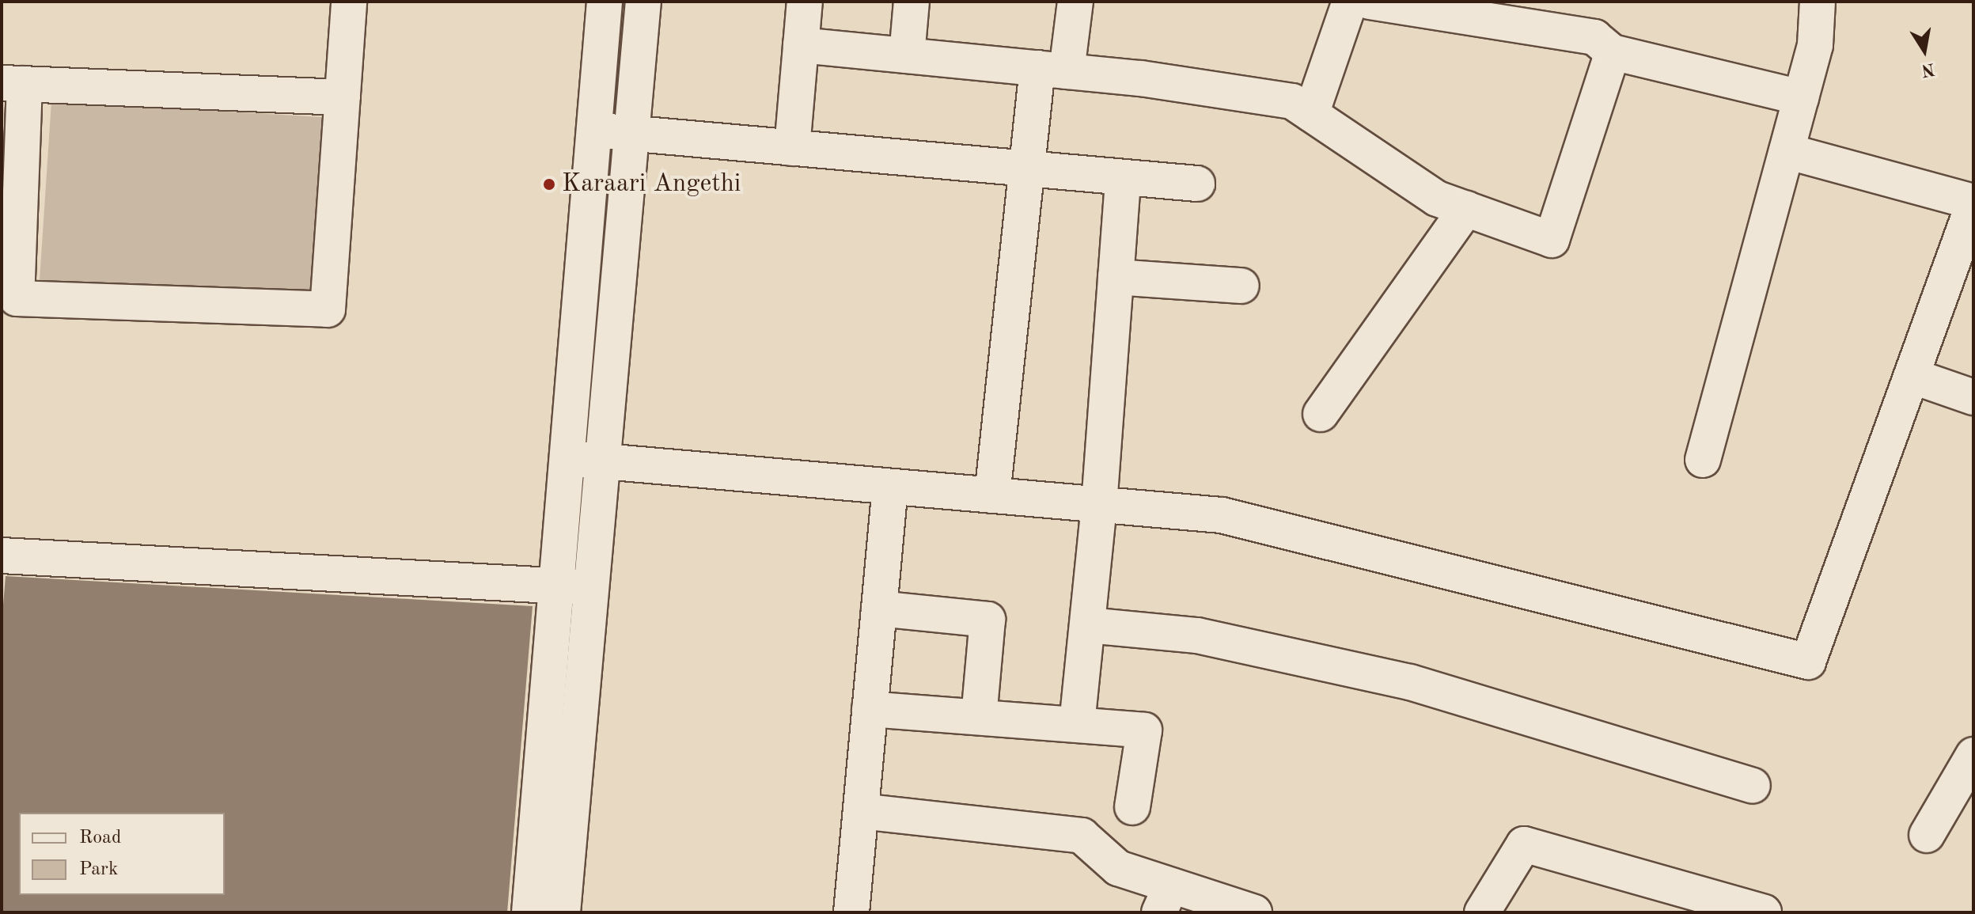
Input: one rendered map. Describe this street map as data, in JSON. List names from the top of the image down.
{
  "places": ["Karaari Angethi"],
  "legend": ["Road", "Park"],
  "north": "bottom"
}
